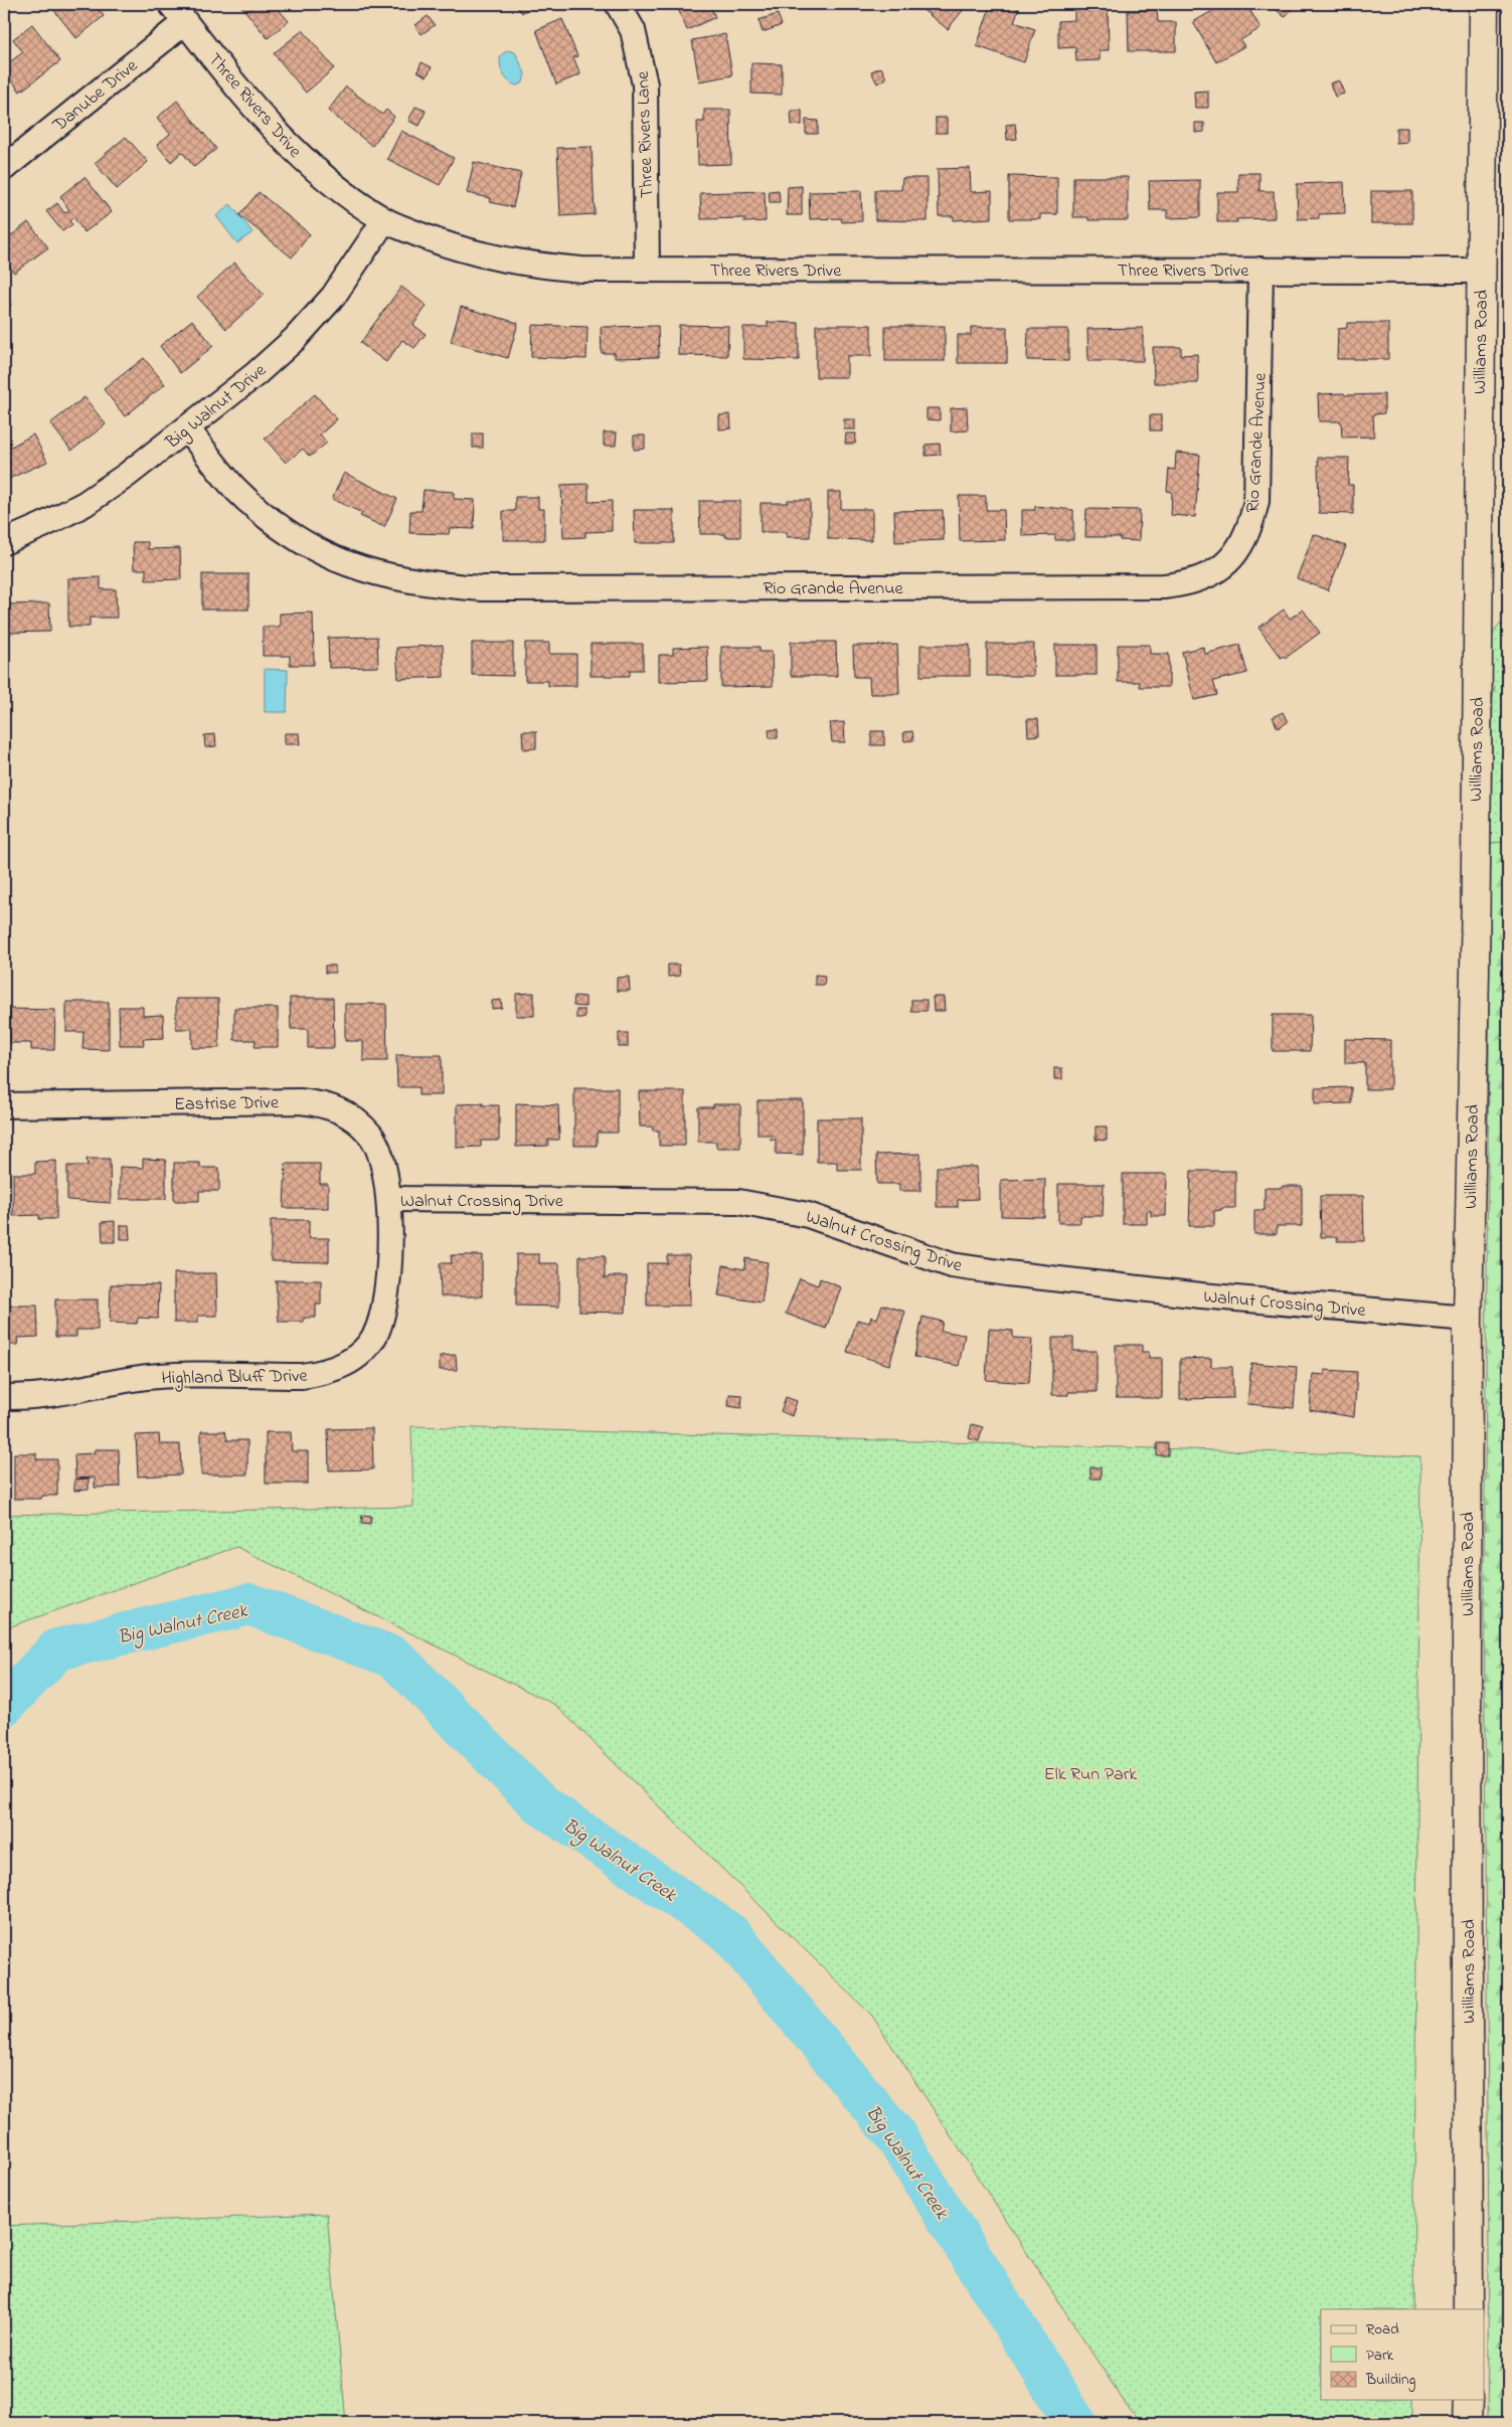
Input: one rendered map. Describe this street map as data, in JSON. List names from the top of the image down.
{
  "streets": {
    "main road": ["Williams Road"],
    "street": [
      "Danube Drive",
      "Three Rivers Drive",
      "Three Rivers Lane",
      "Big Walnut Drive",
      "Rio Grande Avenue",
      "Eastrise Drive",
      "Walnut Crossing Drive",
      "Highland Bluff Drive"
    ]
  },
  "crossings": [
    ["Danube Drive", "Three Rivers Drive"],
    ["Three Rivers Drive", "Three Rivers Lane"],
    ["Three Rivers Drive", "Williams Road"],
    ["Three Rivers Drive", "Big Walnut Drive"],
    ["Three Rivers Drive", "Rio Grande Avenue"],
    ["Williams Road", "Walnut Crossing Drive"],
    ["Big Walnut Drive", "Rio Grande Avenue"],
    ["Eastrise Drive", "Walnut Crossing Drive"],
    ["Eastrise Drive", "Highland Bluff Drive"],
    ["Walnut Crossing Drive", "Highland Bluff Drive"]
  ],
  "water": ["Big Walnut Creek"],
  "parks": ["Elk Run Park"],
  "legend": ["Road", "Park", "Building"]
}
